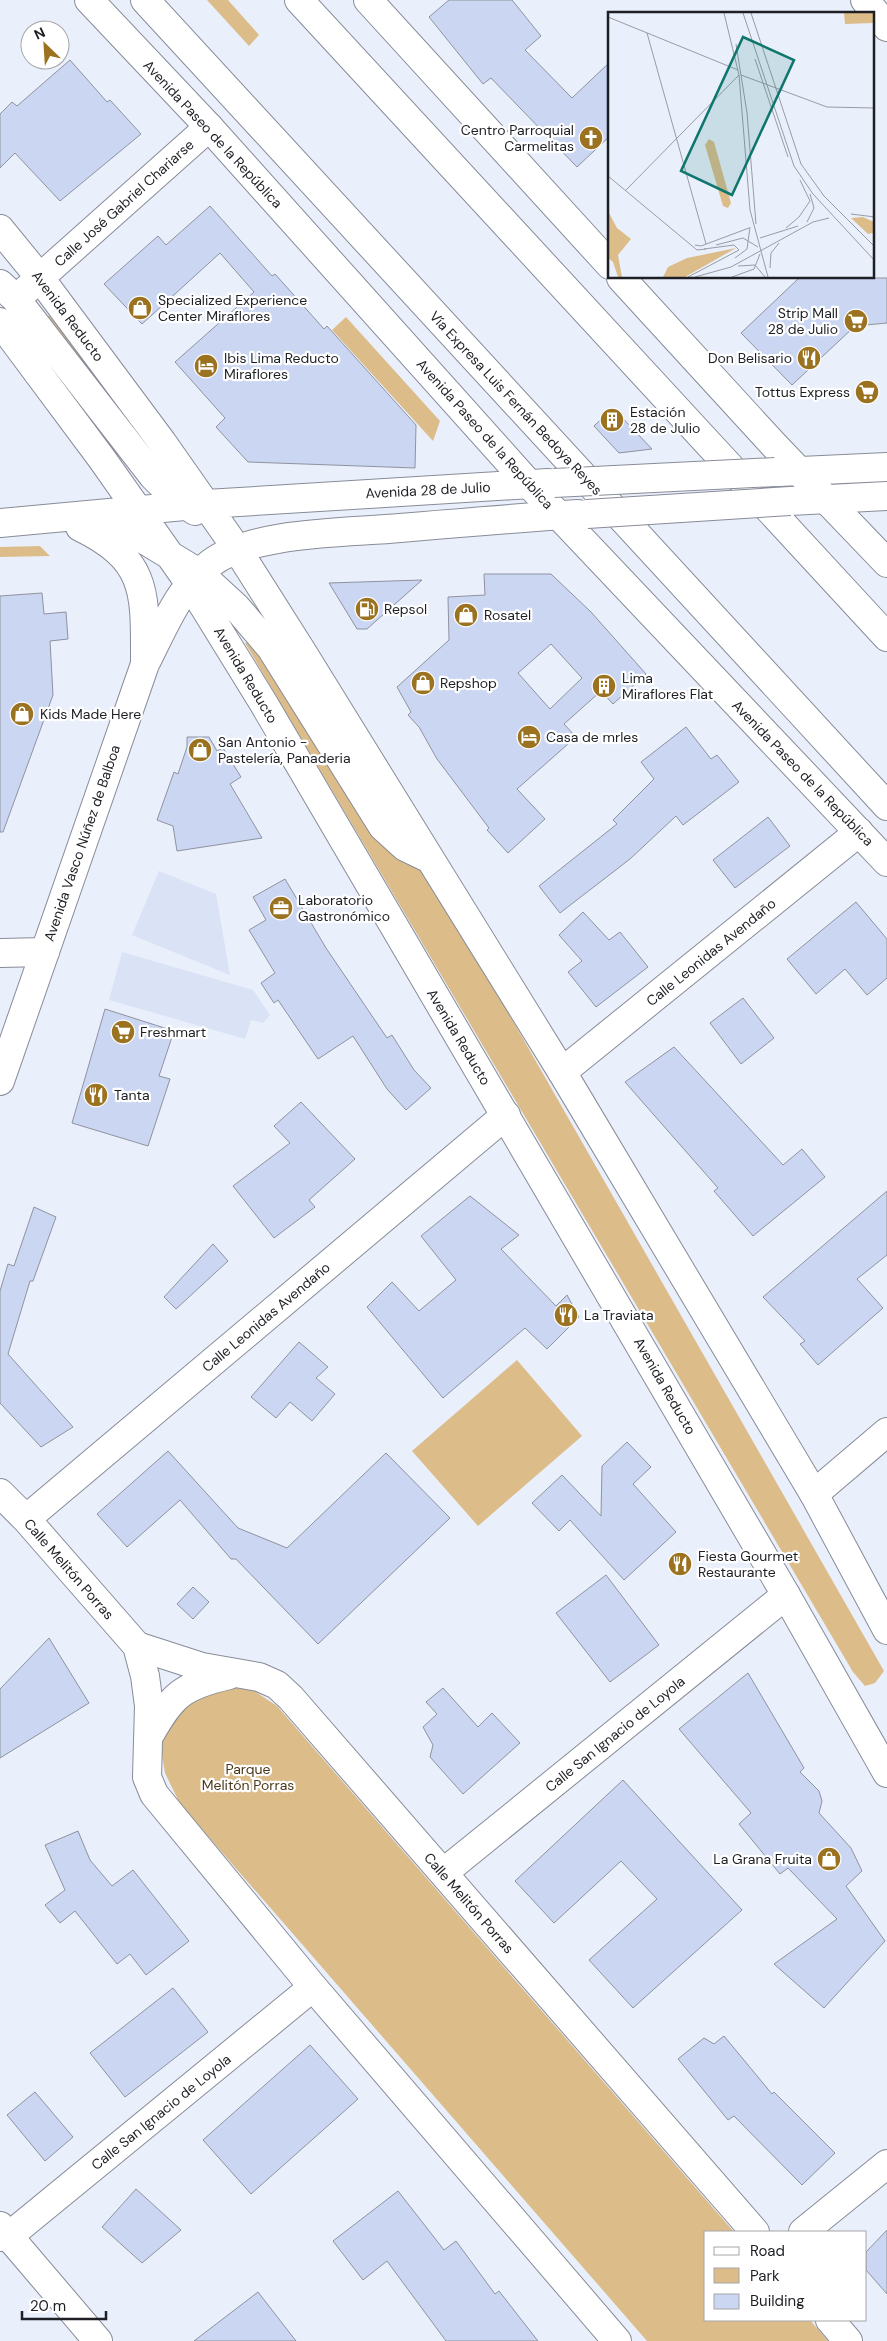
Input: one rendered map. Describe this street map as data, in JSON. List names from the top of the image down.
{
  "streets": {
    "main road": [
      "Avenida Paseo de la República",
      "Calle José Gabriel Chariarse",
      "Avenida Reducto",
      "Vía Expresa Luis Fernán Bedoya Reyes",
      "Avenida 28 de Julio",
      "Avenida Vasco Núñez de Balboa",
      "Calle Leonidas Avendaño",
      "Calle Melitón Porras",
      "Calle San Ignacio de Loyola"
    ]
  },
  "crossings": [
    ["Avenida Paseo de la República", "Calle José Gabriel Chariarse"],
    ["Avenida Paseo de la República", "Avenida 28 de Julio"],
    ["Avenida Paseo de la República", "Calle Leonidas Avendaño"],
    ["Calle José Gabriel Chariarse", "Avenida Reducto"],
    ["Avenida Reducto", "Avenida 28 de Julio"],
    ["Avenida Reducto", "Avenida Vasco Núñez de Balboa"],
    ["Avenida Reducto", "Calle Leonidas Avendaño"],
    ["Avenida Reducto", "Calle San Ignacio de Loyola"],
    ["Calle Leonidas Avendaño", "Calle Melitón Porras"],
    ["Calle Melitón Porras", "Calle San Ignacio de Loyola"]
  ],
  "parks": ["Parque Melitón Porras"],
  "places": {
    "church": ["Centro Parroquial Carmelitas"],
    "shop": [
      "Specialized Experience Center Miraflores",
      "Rosatel",
      "Repshop",
      "Kids Made Here",
      "San Antonio - Pastelería, Panaderia",
      "La Grana Fruita"
    ],
    "supermarket": ["Strip Mall 28 de Julio", "Tottus Express", "Freshmart"],
    "restaurant": [
      "Don Belisario",
      "Tanta",
      "La Traviata",
      "Fiesta Gourmet Restaurante"
    ],
    "hotel": ["Ibis Lima Reducto Miraflores", "Casa de mrles"],
    "building": ["Estación 28 de Julio", "Lima Miraflores Flat"],
    "fuel station": ["Repsol"],
    "office": ["Laboratorio Gastronómico"]
  },
  "legend": ["Road", "Park", "Building"],
  "scale_bar": "20 m",
  "north": "top left"
}
